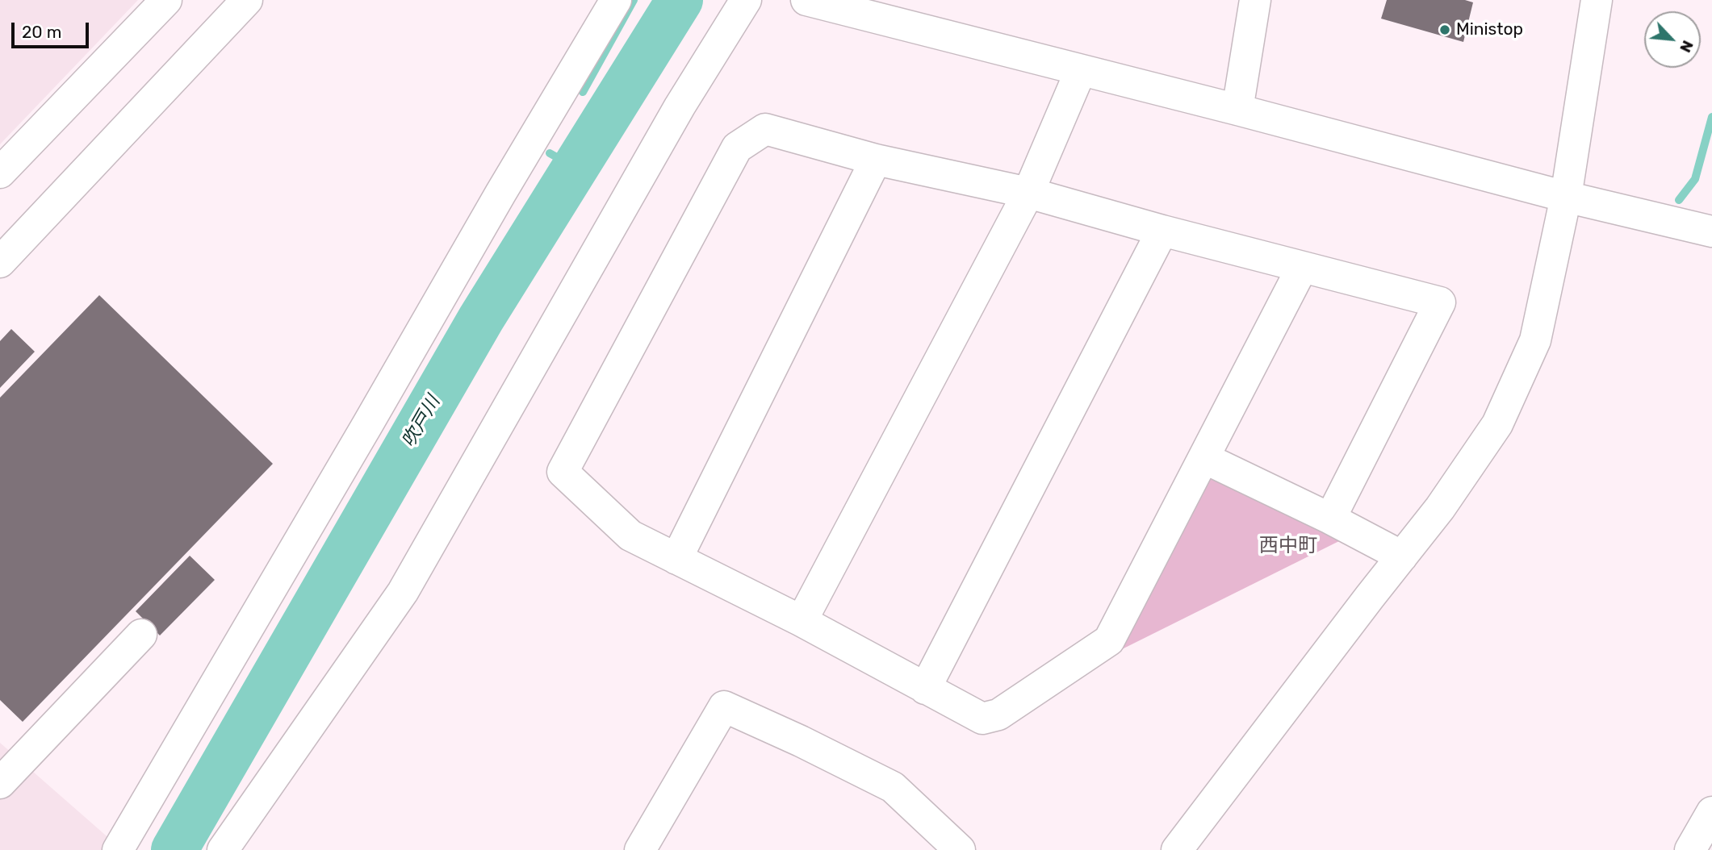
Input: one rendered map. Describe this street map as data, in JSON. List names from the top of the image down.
{
  "districts": ["西中町"],
  "water": ["吹戸川"],
  "places": ["Ministop"],
  "scale_bar": "20 m",
  "north": "bottom right"
}
